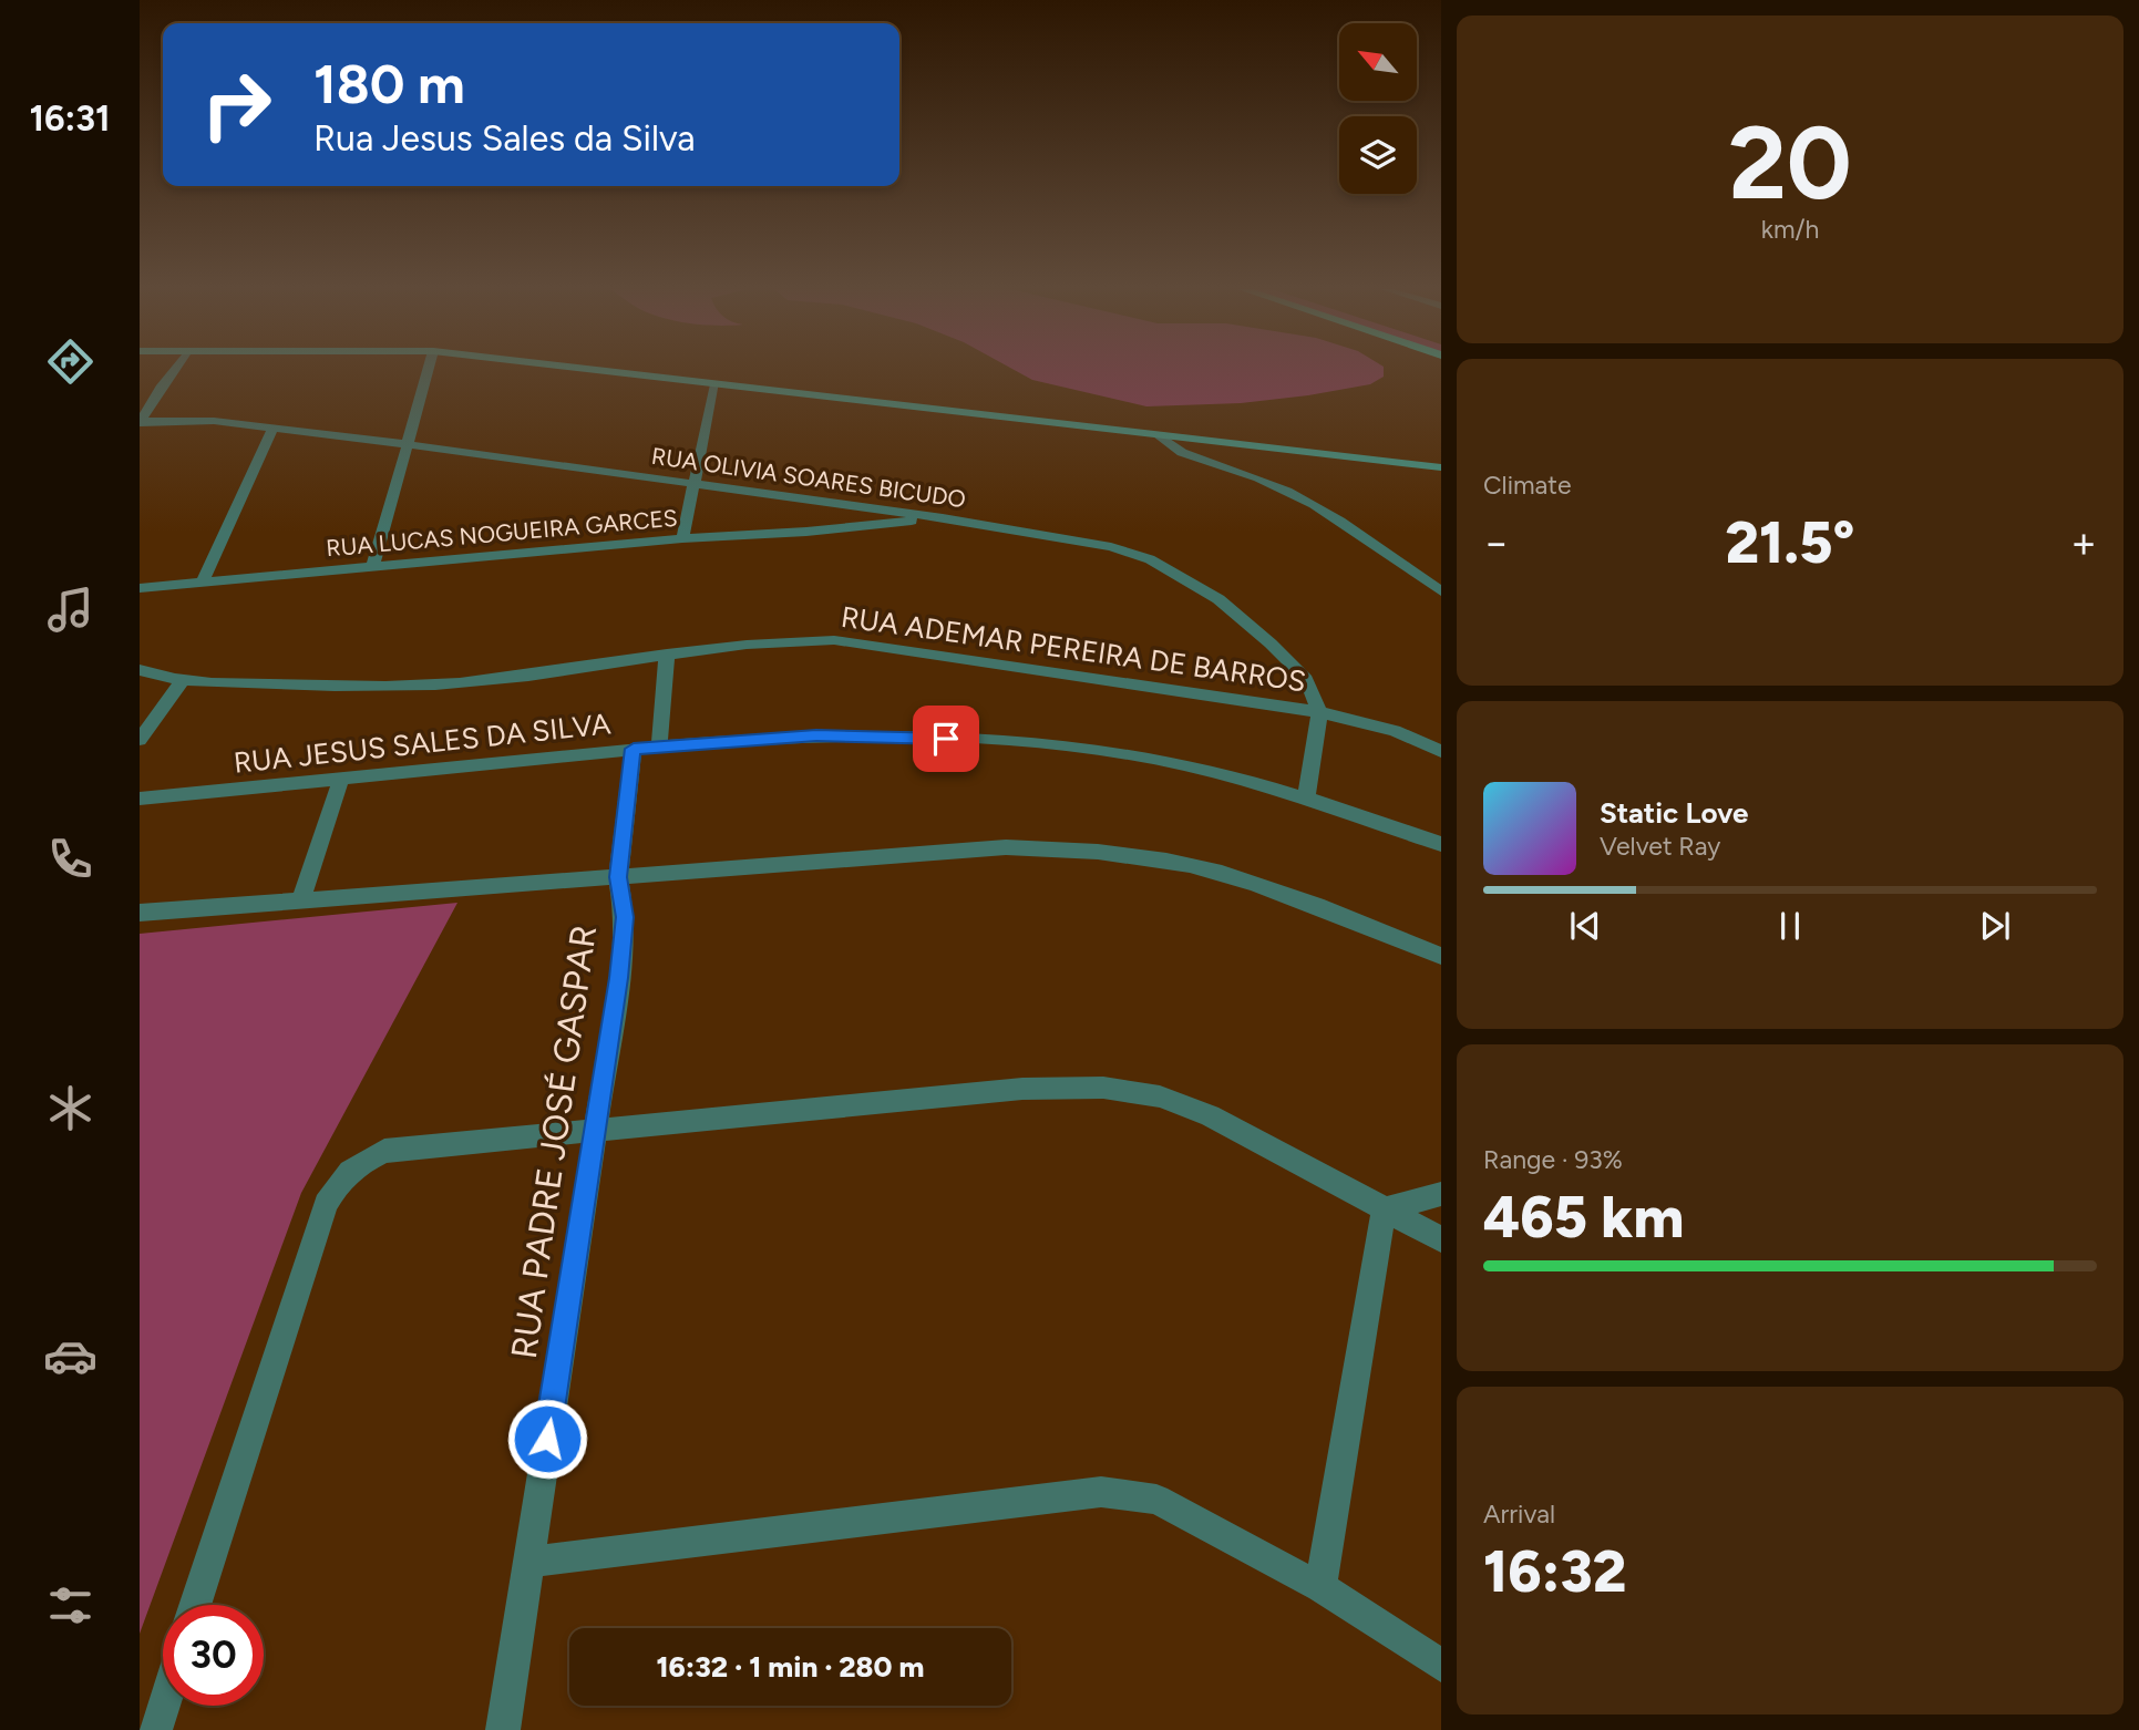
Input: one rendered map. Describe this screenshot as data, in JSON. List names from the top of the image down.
{
  "streets": {
    "street": [
      "RUA OLIVIA SOARES BICUDO",
      "RUA LUCAS NOGUEIRA GARCES",
      "RUA ADEMAR PEREIRA DE BARROS",
      "RUA JESUS SALES DA SILVA",
      "RUA PADRE JOSÉ GASPAR"
    ]
  },
  "crossings": [
    ["RUA OLIVIA SOARES BICUDO", "RUA LUCAS NOGUEIRA GARCES"],
    ["RUA OLIVIA SOARES BICUDO", "RUA ADEMAR PEREIRA DE BARROS"],
    ["RUA JESUS SALES DA SILVA", "RUA PADRE JOSÉ GASPAR"]
  ],
  "north": "top left",
  "page": {
    "tabs": "16:31",
    "tile": [
      ["20", "km/h"],
      "Climate",
      ["Range · 93%", "465 km"],
      ["Arrival", "16:32"]
    ],
    "turn": ["180 m", "Rua Jesus Sales da Silva"],
    "heat": ["−", "21.5°", "+"],
    "song": ["Static Love", "Velvet Ray"],
    "limit": "30",
    "trip": "16:32 · 1 min · 280 m"
  }
}
